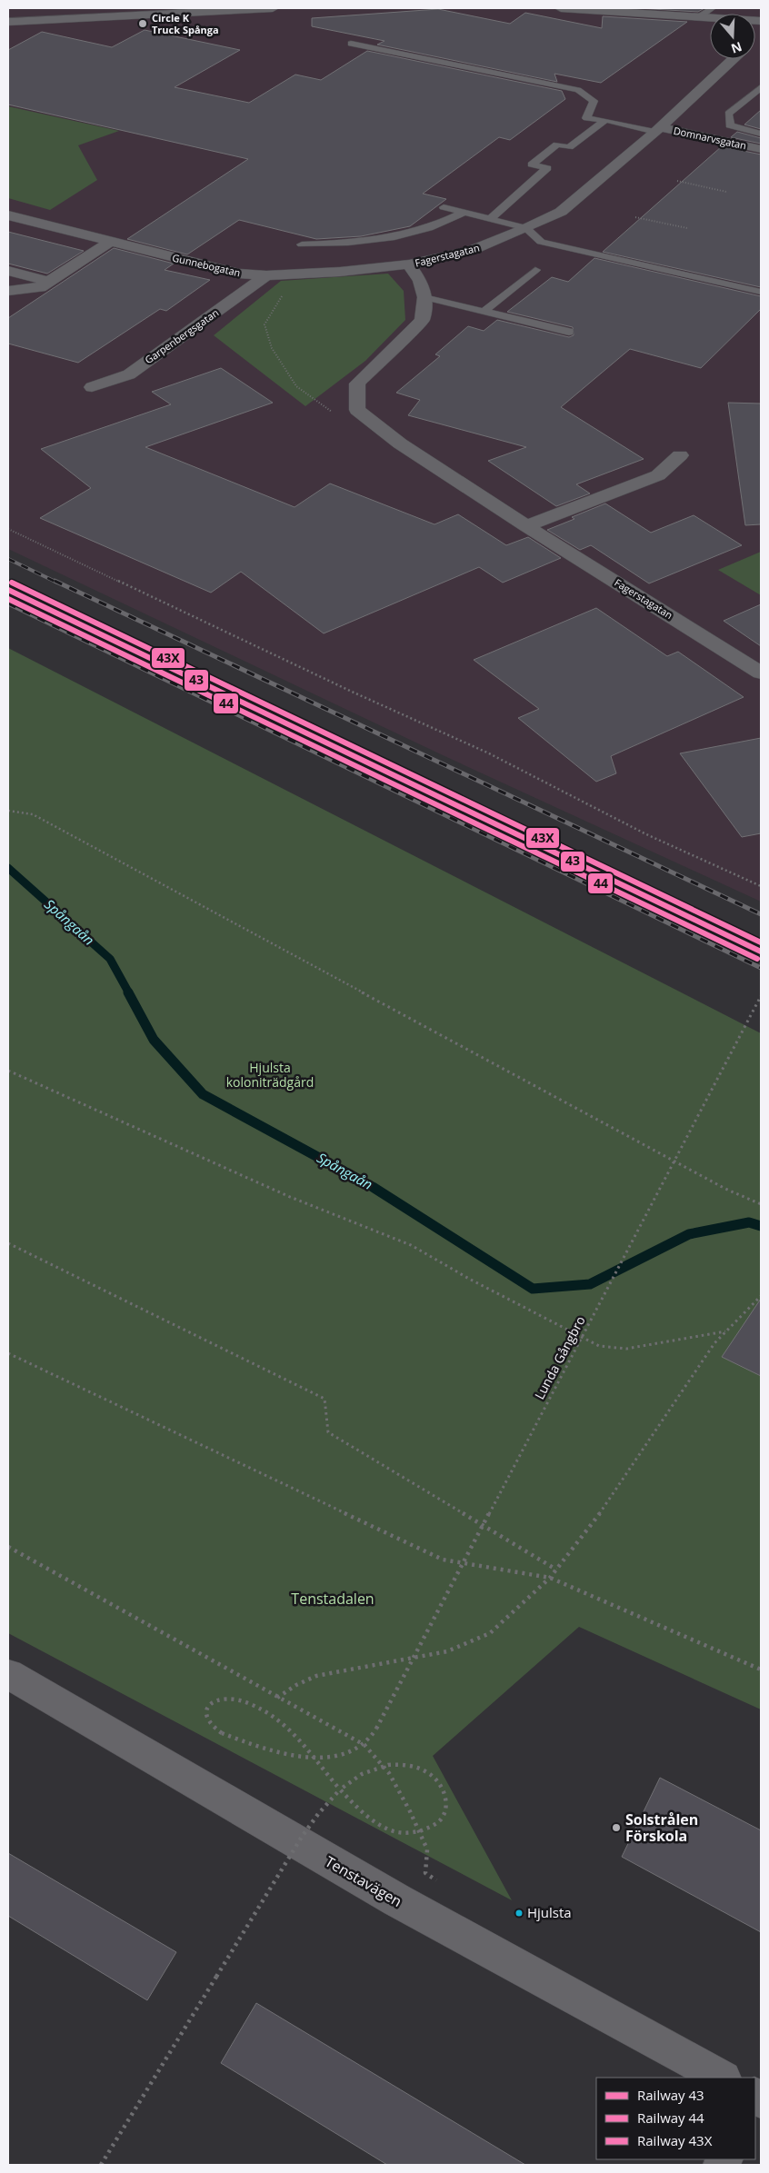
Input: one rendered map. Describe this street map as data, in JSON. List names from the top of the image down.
{
  "streets": {
    "street": [
      "Domnarvsgatan",
      "Fagerstagatan",
      "Gunnebogatan",
      "Garpenbergsgatan",
      "Tenstavägen"
    ],
    "path": ["Lunda Gångbro"]
  },
  "crossings": [
    ["Domnarvsgatan", "Fagerstagatan"],
    ["Fagerstagatan", "Gunnebogatan"],
    ["Gunnebogatan", "Garpenbergsgatan"]
  ],
  "water": ["Spångaån"],
  "parks": ["Hjulsta koloniträdgård", "Tenstadalen"],
  "places": ["Circle K Truck Spånga", "Solstrålen Förskola", "Hjulsta"],
  "lines": ["rail line 43X", "rail line 43", "rail line 44"],
  "legend": ["Railway 43", "Railway 44", "Railway 43X"],
  "north": "bottom"
}
